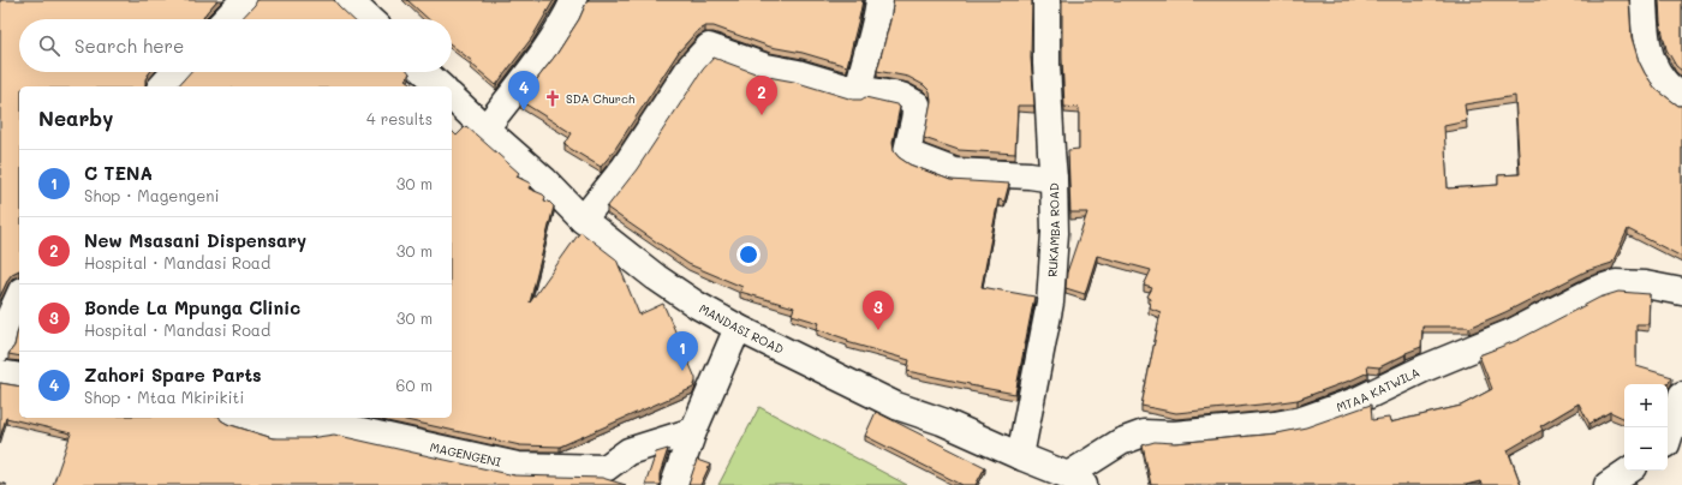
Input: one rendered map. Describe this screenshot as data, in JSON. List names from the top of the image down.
{
  "streets": {
    "street": [
      "RUKAMBA ROAD",
      "MANDASI ROAD",
      "MTAA KATWILA",
      "MAGENGENI"
    ]
  },
  "crossings": [
    ["RUKAMBA ROAD", "MANDASI ROAD"],
    ["MANDASI ROAD", "MTAA KATWILA"]
  ],
  "places": {
    "church": ["SDA Church"]
  },
  "page": {
    "search": "Search here",
    "pins": [
      "4",
      "2",
      "3",
      "1"
    ],
    "heading": ["Nearby", "4 results"],
    "list": [
      {
        "mark": "1",
        "name": "C TENA",
        "note": "Shop · Magengeni",
        "value": "30 m"
      },
      {
        "mark": "2",
        "name": "New Msasani Dispensary",
        "note": "Hospital · Mandasi Road",
        "value": "30 m"
      },
      {
        "mark": "3",
        "name": "Bonde La Mpunga Clinic",
        "note": "Hospital · Mandasi Road",
        "value": "30 m"
      },
      {
        "mark": "4",
        "name": "Zahori Spare Parts",
        "note": "Shop · Mtaa Mkirikiti",
        "value": "60 m"
      }
    ],
    "map_buttons": ["+", "−"]
  }
}
